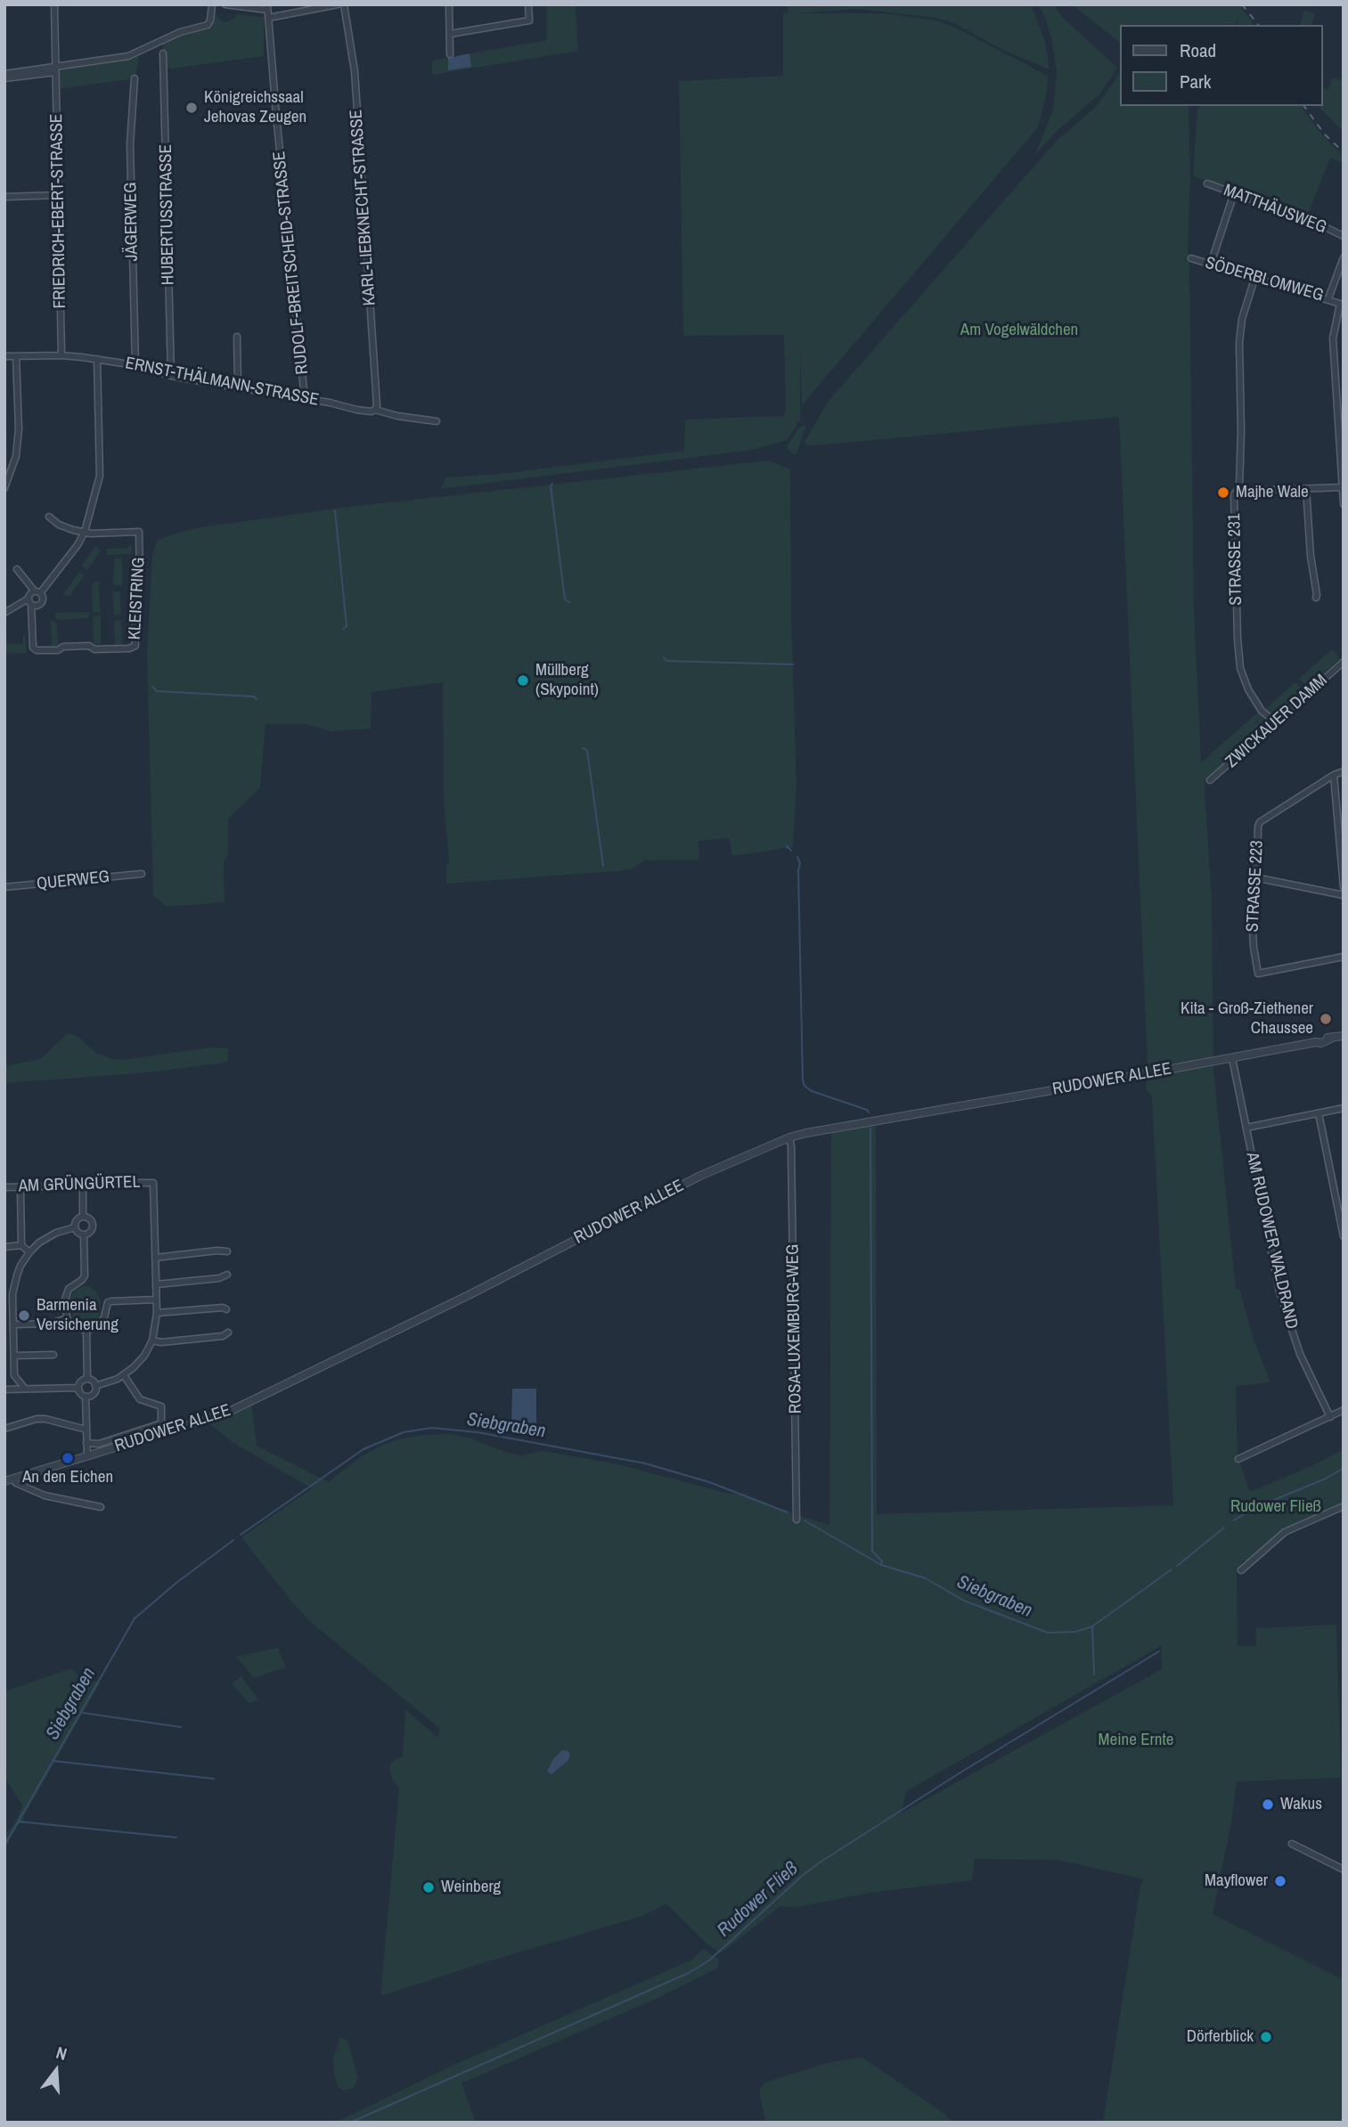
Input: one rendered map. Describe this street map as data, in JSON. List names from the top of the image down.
{
  "streets": {
    "street": [
      "KARL-LIEBKNECHT-STRASSE",
      "MATTHÄUSWEG",
      "FRIEDRICH-EBERT-STRASSE",
      "HUBERTUSSTRASSE",
      "JÄGERWEG",
      "RUDOLF-BREITSCHEID-STRASSE",
      "SÖDERBLOMWEG",
      "ERNST-THÄLMANN-STRASSE",
      "STRASSE 231",
      "KLEISTRING",
      "ZWICKAUER DAMM",
      "QUERWEG",
      "STRASSE 223",
      "RUDOWER ALLEE",
      "AM GRÜNGÜRTEL",
      "AM RUDOWER WALDRAND",
      "ROSA-LUXEMBURG-WEG"
    ]
  },
  "crossings": [
    ["KARL-LIEBKNECHT-STRASSE", "ERNST-THÄLMANN-STRASSE"],
    ["FRIEDRICH-EBERT-STRASSE", "ERNST-THÄLMANN-STRASSE"],
    ["HUBERTUSSTRASSE", "ERNST-THÄLMANN-STRASSE"],
    ["JÄGERWEG", "ERNST-THÄLMANN-STRASSE"],
    ["RUDOLF-BREITSCHEID-STRASSE", "ERNST-THÄLMANN-STRASSE"],
    ["SÖDERBLOMWEG", "STRASSE 231"],
    ["STRASSE 231", "ZWICKAUER DAMM"],
    ["RUDOWER ALLEE", "AM RUDOWER WALDRAND"],
    ["RUDOWER ALLEE", "ROSA-LUXEMBURG-WEG"]
  ],
  "water": ["Siebgraben", "Rudower Fließ"],
  "parks": ["Am Vogelwäldchen", "Rudower Fließ", "Meine Ernte"],
  "places": [
    "Königreichssaal Jehovas Zeugen",
    "Majhe Wale",
    "Müllberg (Skypoint)",
    "Kita - Groß-Ziethener Chaussee",
    "Barmenia Versicherung",
    "An den Eichen",
    "Wakus",
    "Mayflower",
    "Weinberg",
    "Dörferblick"
  ],
  "legend": ["Road", "Park"],
  "north": "top"
}
